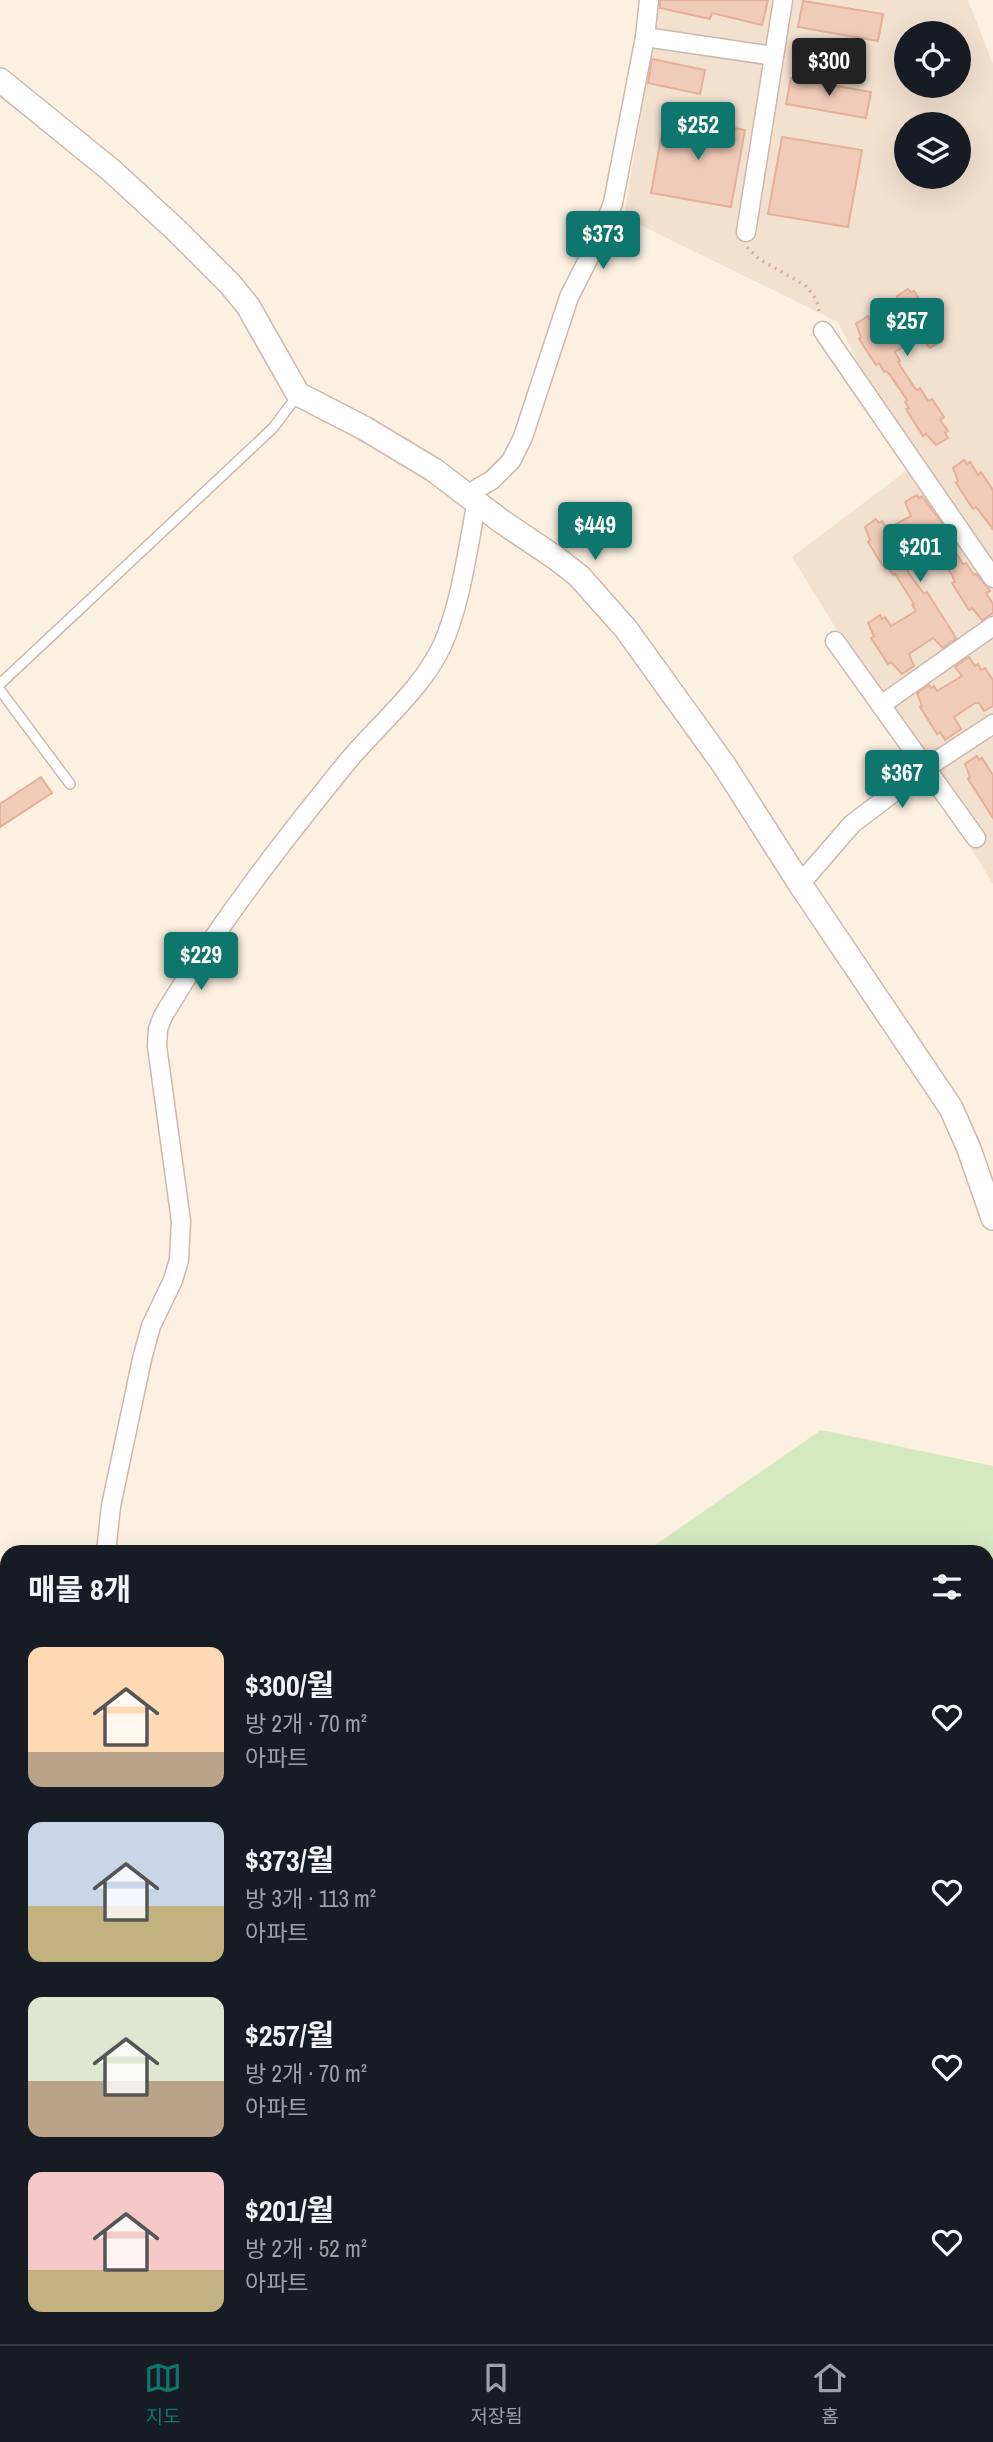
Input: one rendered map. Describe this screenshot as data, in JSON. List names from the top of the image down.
{
  "page": {
    "price": [
      "$300",
      "$252",
      "$373",
      "$257",
      "$449",
      "$201",
      "$367",
      "$229"
    ],
    "heading": "매물 8개",
    "list": [
      {
        "name": "$300/월",
        "note": "방 2개 · 70 m² · 아파트"
      },
      {
        "name": "$373/월",
        "note": "방 3개 · 113 m² · 아파트"
      },
      {
        "name": "$257/월",
        "note": "방 2개 · 70 m² · 아파트"
      },
      {
        "name": "$201/월",
        "note": "방 2개 · 52 m² · 아파트"
      }
    ],
    "tabs": ["지도", "저장됨", "홈"]
  }
}
